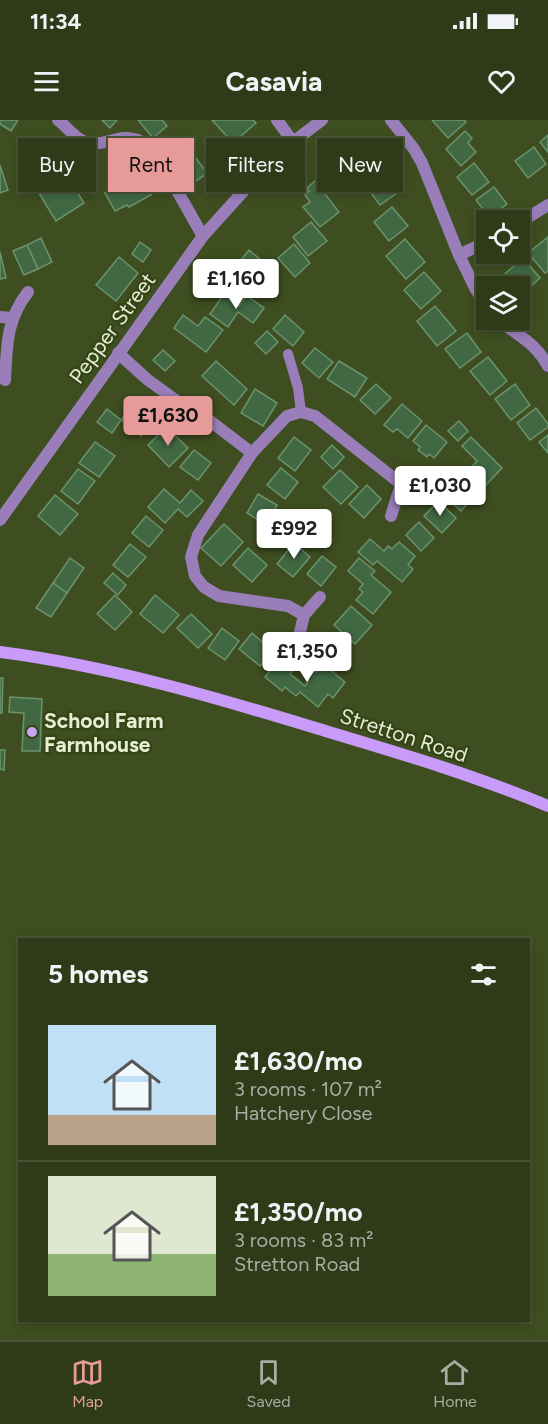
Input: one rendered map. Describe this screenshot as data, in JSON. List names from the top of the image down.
{
  "streets": {
    "main road": ["Stretton Road"],
    "street": ["Pepper Street"]
  },
  "places": ["School Farm Farmhouse"],
  "page": {
    "status": "11:34",
    "header": "Casavia",
    "chip": [
      "Buy",
      "Rent",
      "Filters",
      "New"
    ],
    "price": [
      "£1,160",
      "£1,630",
      "£1,030",
      "£992",
      "£1,350"
    ],
    "heading": "5 homes",
    "list": [
      {
        "name": "£1,630/mo",
        "note": "3 rooms · 107 m² · Hatchery Close"
      },
      {
        "name": "£1,350/mo",
        "note": "3 rooms · 83 m² · Stretton Road"
      }
    ],
    "tabs": ["Map", "Saved", "Home"]
  }
}
